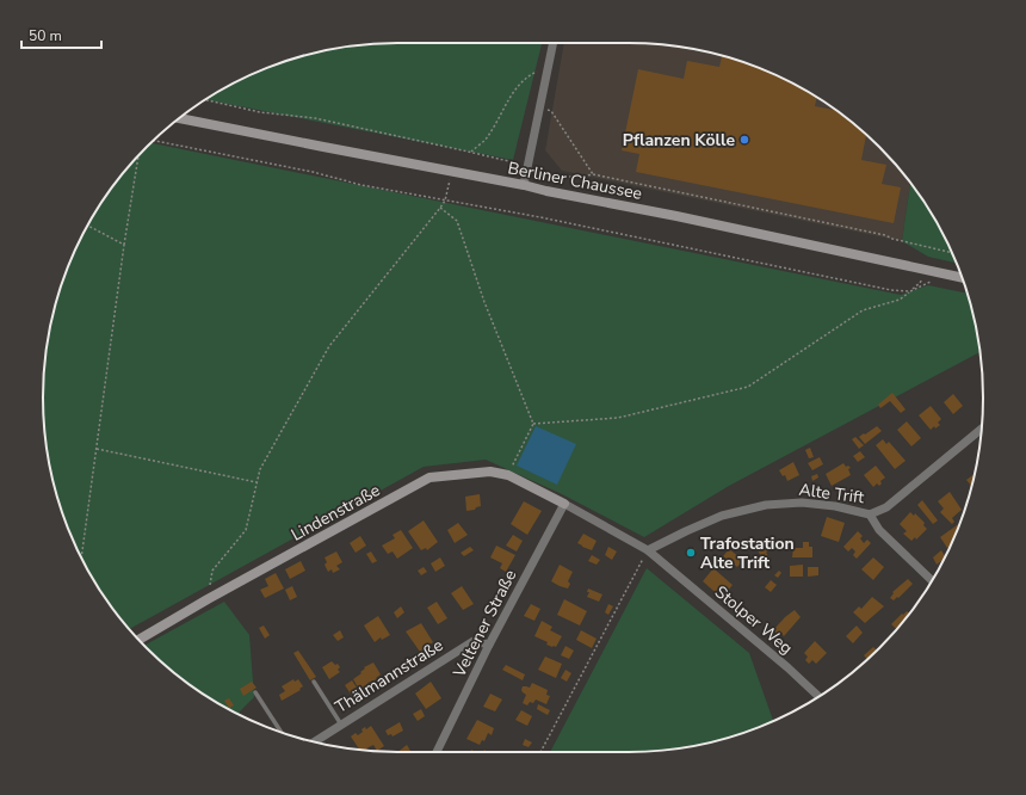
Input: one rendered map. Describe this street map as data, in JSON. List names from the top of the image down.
{
  "streets": {
    "main road": ["Berliner Chaussee", "Lindenstraße"],
    "street": [
      "Alte Trift",
      "Stolper Weg",
      "Veltener Straße",
      "Thälmannstraße"
    ]
  },
  "crossings": [
    ["Alte Trift", "Stolper Weg"],
    ["Lindenstraße", "Stolper Weg"],
    ["Lindenstraße", "Veltener Straße"],
    ["Stolper Weg", "Veltener Straße"],
    ["Veltener Straße", "Thälmannstraße"]
  ],
  "places": ["Pflanzen Kölle", "Trafostation Alte Trift"],
  "scale_bar": "50 m"
}
